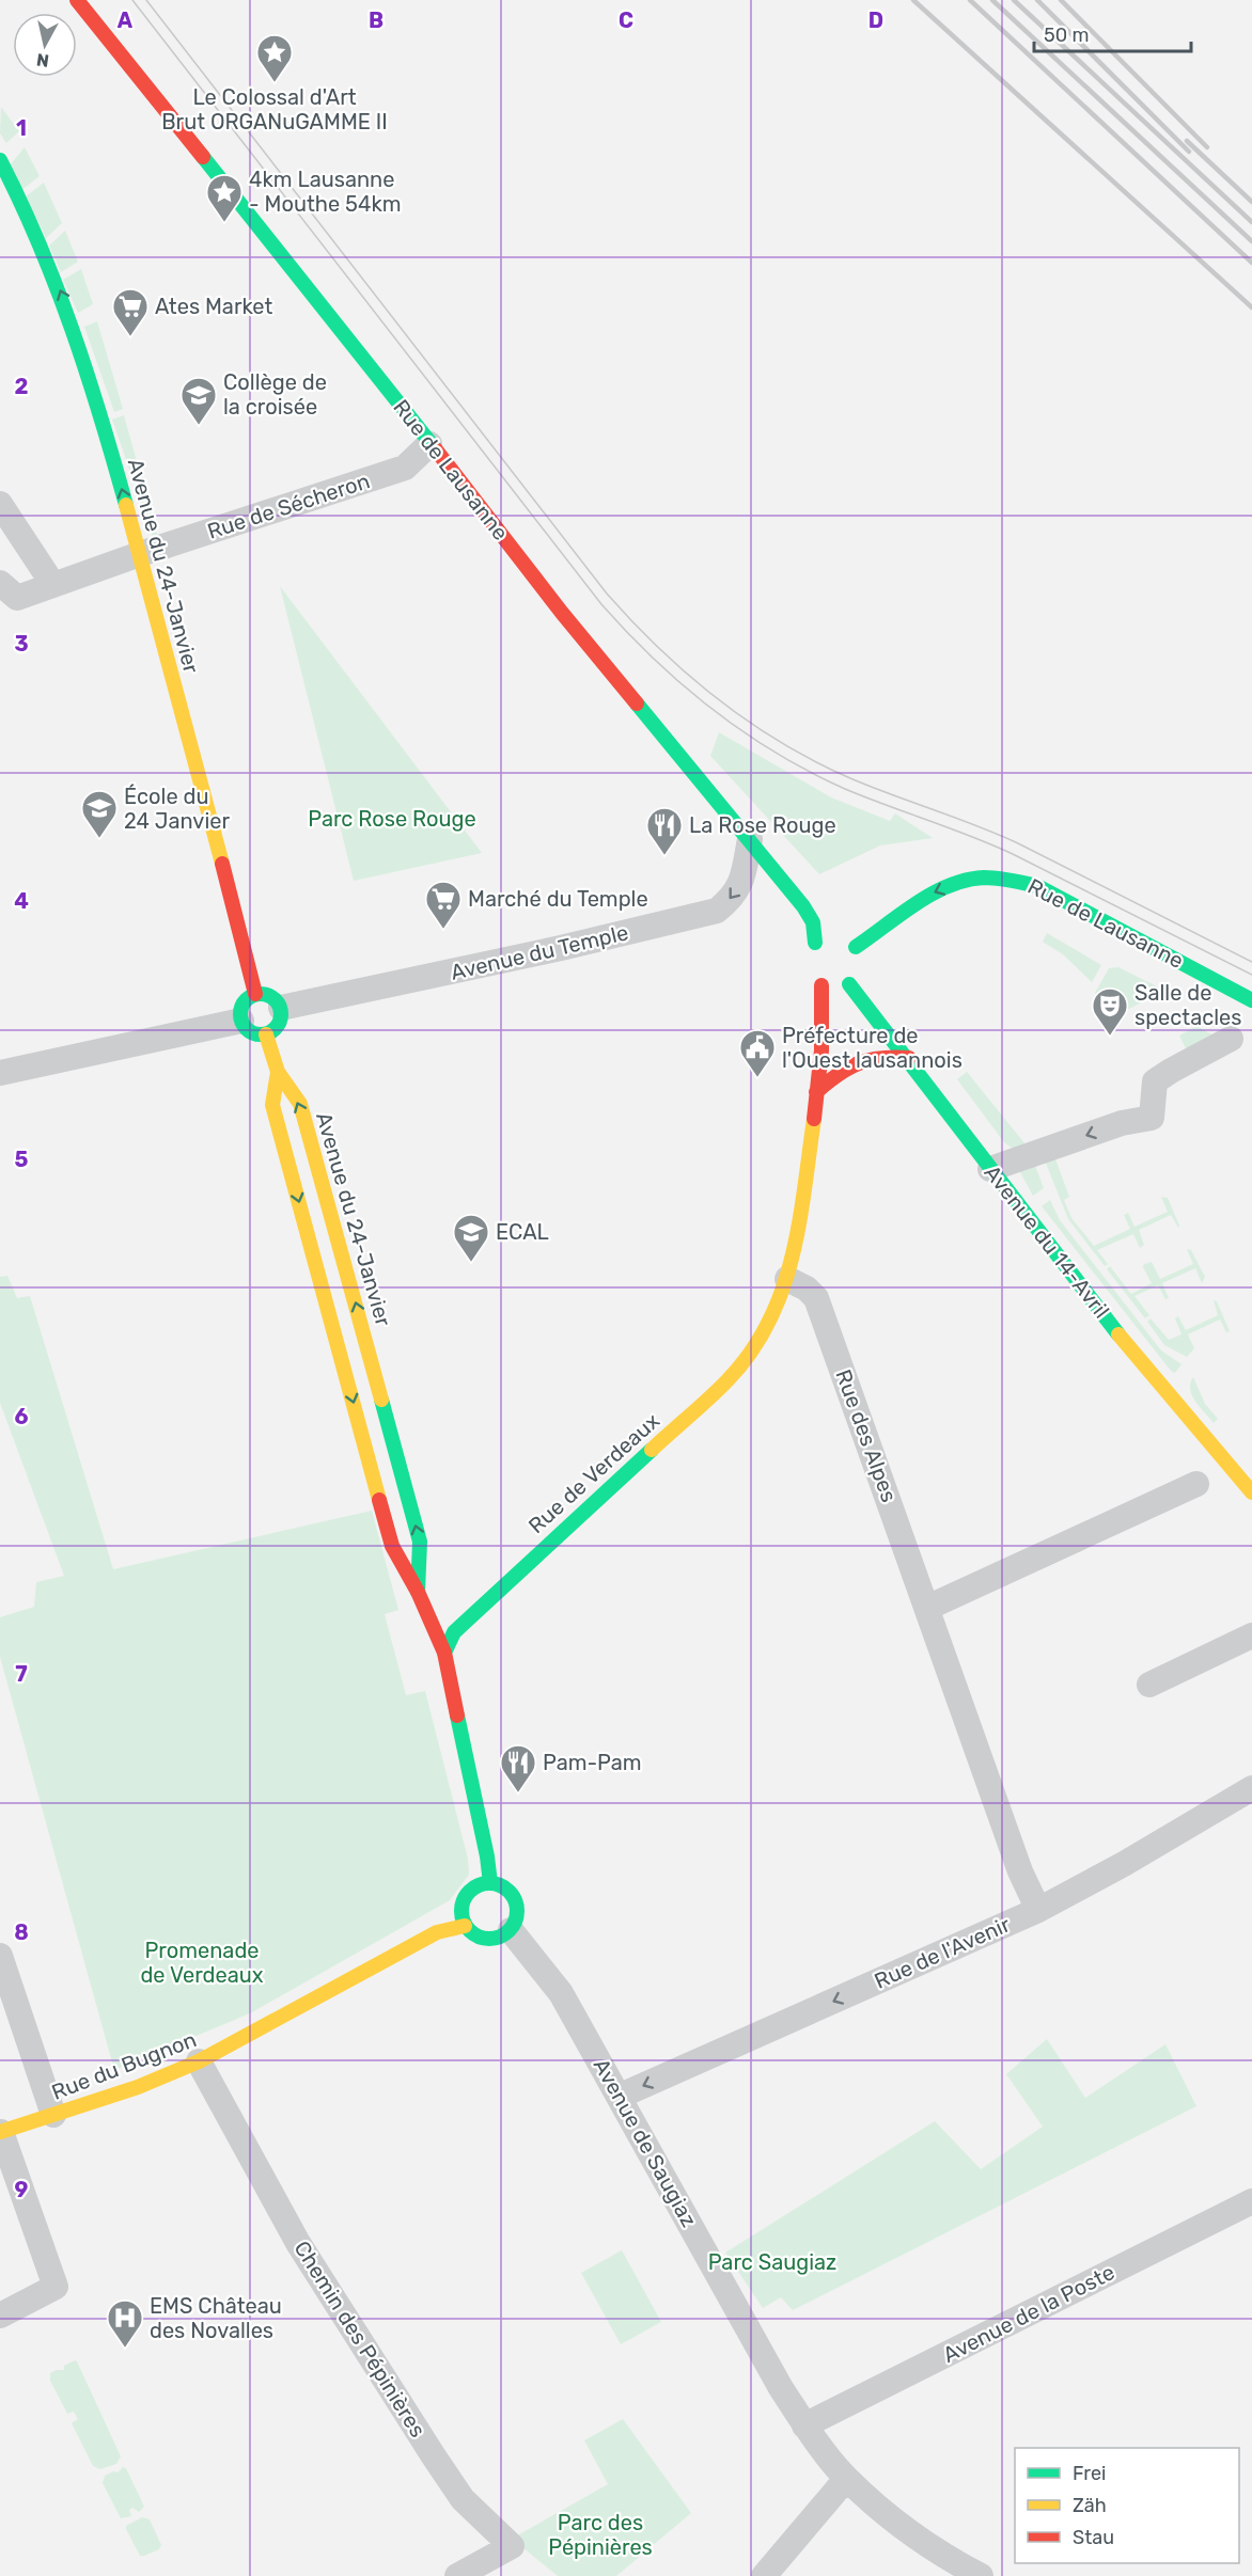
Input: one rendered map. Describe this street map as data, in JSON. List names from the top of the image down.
{
  "streets": {
    "street": [
      "Rue de Lausanne",
      "Rue de Sécheron",
      "Avenue du 24-Janvier",
      "Avenue du Temple",
      "Avenue du 14-Avril",
      "Rue des Alpes",
      "Rue de Verdeaux",
      "Rue de l'Avenir",
      "Rue du Bugnon",
      "Avenue de Saugiaz",
      "Avenue de la Poste",
      "Chemin des Pépinières"
    ]
  },
  "crossings": [
    ["Rue de Lausanne", "Rue de Sécheron"],
    ["Rue de Lausanne", "Avenue du Temple"],
    ["Rue de Sécheron", "Avenue du 24-Janvier"],
    ["Avenue du 24-Janvier", "Avenue du Temple"],
    ["Avenue du 24-Janvier", "Rue de Verdeaux"],
    ["Avenue du 14-Avril", "Rue de Verdeaux"],
    ["Rue des Alpes", "Rue de Verdeaux"],
    ["Rue des Alpes", "Rue de l'Avenir"],
    ["Rue de l'Avenir", "Avenue de Saugiaz"],
    ["Rue du Bugnon", "Avenue de Saugiaz"],
    ["Rue du Bugnon", "Chemin des Pépinières"],
    ["Avenue de Saugiaz", "Avenue de la Poste"]
  ],
  "one_way": ["Avenue du Temple", "Rue de l'Avenir"],
  "parks": [
    "Parc Rose Rouge",
    "Promenade de Verdeaux",
    "Parc Saugiaz",
    "Parc des Pépinières"
  ],
  "places": {
    "place": ["Le Colossal d'Art Brut ORGANuGAMME II", "4km Lausanne - Mouthe 54km"],
    "supermarket": ["Ates Market", "Marché du Temple"],
    "school or university": ["Collège de la croisée", "École du 24 Janvier", "ECAL"],
    "restaurant": ["La Rose Rouge", "Pam-Pam"],
    "theatre": ["Salle de spectacles"],
    "public building": ["Préfecture de l'Ouest lausannois"],
    "hospital": ["EMS Château des Novalles"]
  },
  "legend": ["Frei", "Zäh", "Stau"],
  "scale_bar": "50 m",
  "north": "bottom",
  "grid": {
    "columns": [
      "A",
      "B",
      "C",
      "D"
    ],
    "rows": [
      "1",
      "2",
      "3",
      "4",
      "5",
      "6",
      "7",
      "8",
      "9"
    ]
  }
}
